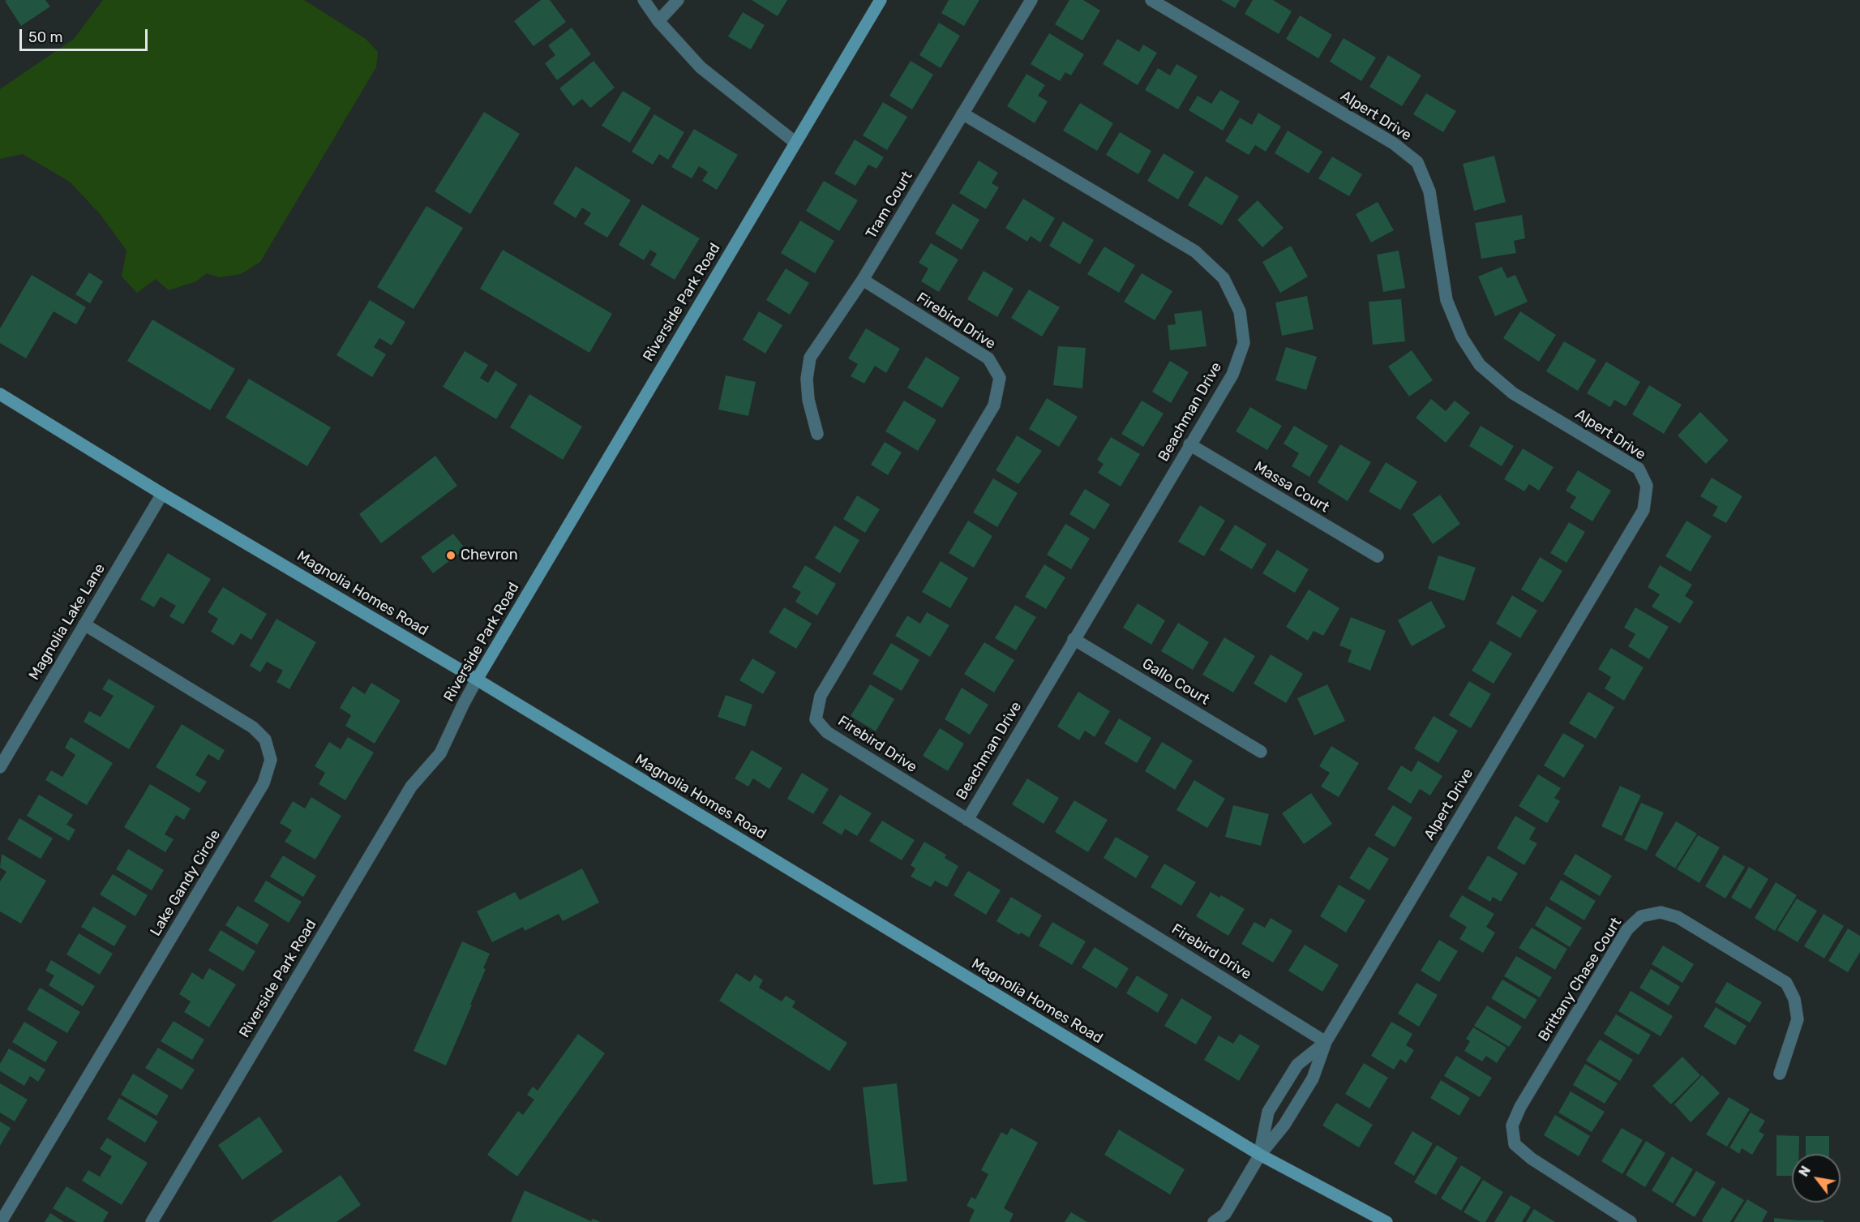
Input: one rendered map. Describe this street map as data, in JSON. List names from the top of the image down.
{
  "streets": {
    "street": [
      "Alpert Drive",
      "Tram Court",
      "Riverside Park Road",
      "Firebird Drive",
      "Beachman Drive",
      "Massa Court",
      "Magnolia Homes Road",
      "Magnolia Lake Lane",
      "Gallo Court",
      "Lake Gandy Circle",
      "Brittany Chase Court"
    ]
  },
  "crossings": [
    ["Alpert Drive", "Firebird Drive"],
    ["Alpert Drive", "Magnolia Homes Road"],
    ["Tram Court", "Firebird Drive"],
    ["Tram Court", "Beachman Drive"],
    ["Riverside Park Road", "Magnolia Homes Road"],
    ["Firebird Drive", "Beachman Drive"],
    ["Beachman Drive", "Massa Court"],
    ["Beachman Drive", "Gallo Court"],
    ["Magnolia Homes Road", "Magnolia Lake Lane"],
    ["Magnolia Lake Lane", "Lake Gandy Circle"]
  ],
  "places": ["Chevron"],
  "scale_bar": "50 m",
  "north": "top left"
}
